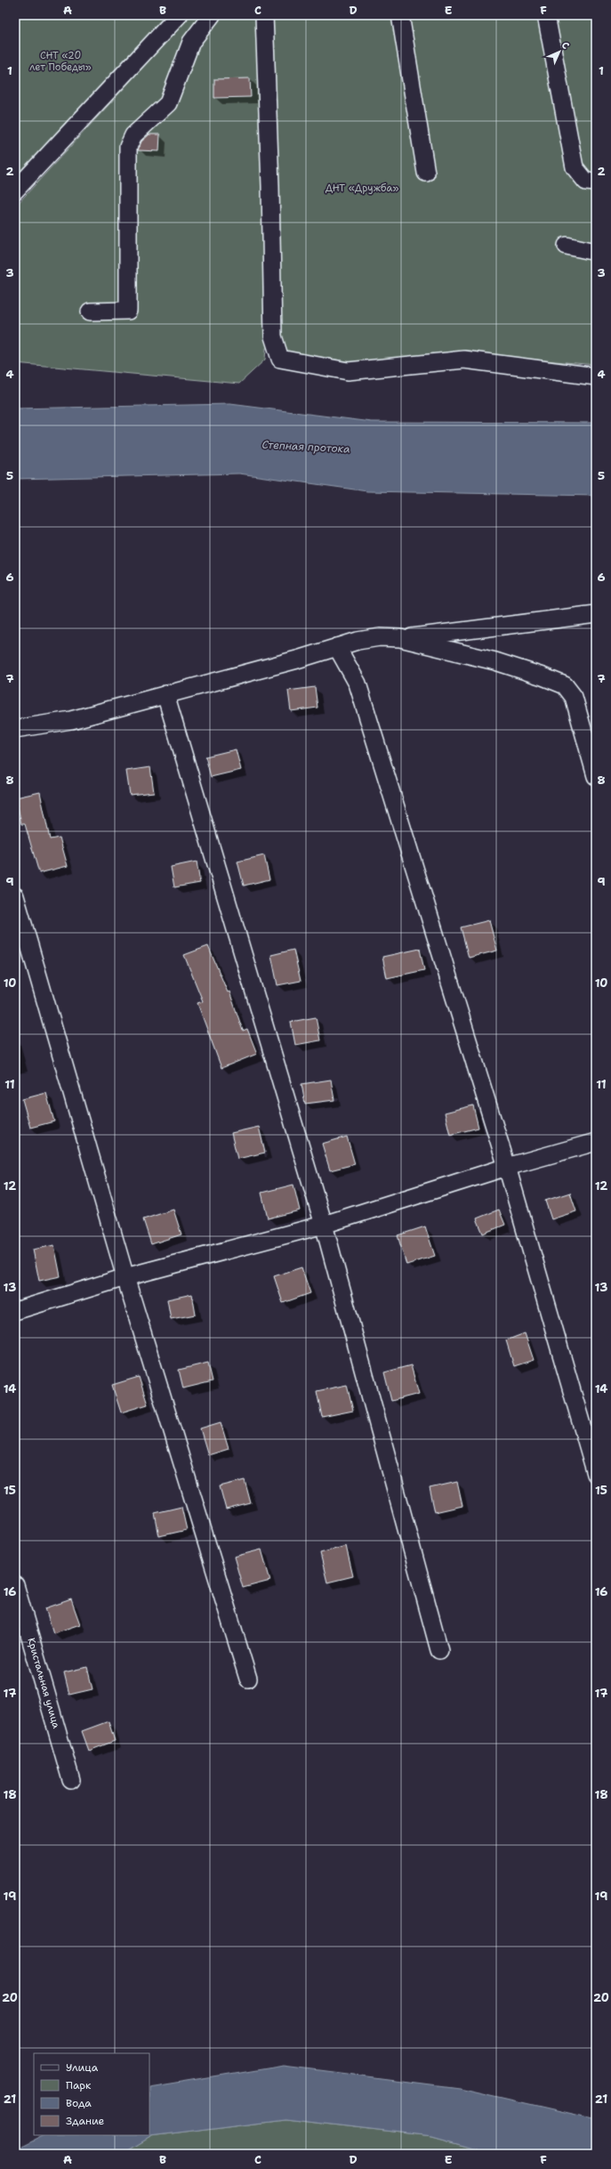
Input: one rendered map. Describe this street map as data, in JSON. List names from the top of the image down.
{
  "streets": {
    "street": ["Кристальная улица"]
  },
  "water": ["Степная протока"],
  "parks": ["СНТ «20 лет Победы»", "ДНТ «Дружба»"],
  "legend": [
    "Улица",
    "Парк",
    "Вода",
    "Здание"
  ],
  "north": "top right",
  "grid": {
    "columns": [
      "A",
      "B",
      "C",
      "D",
      "E",
      "F"
    ],
    "rows": [
      "1",
      "2",
      "3",
      "4",
      "5",
      "6",
      "7",
      "8",
      "9",
      "10",
      "11",
      "12",
      "13",
      "14",
      "15",
      "16",
      "17",
      "18",
      "19",
      "20",
      "21"
    ]
  }
}
